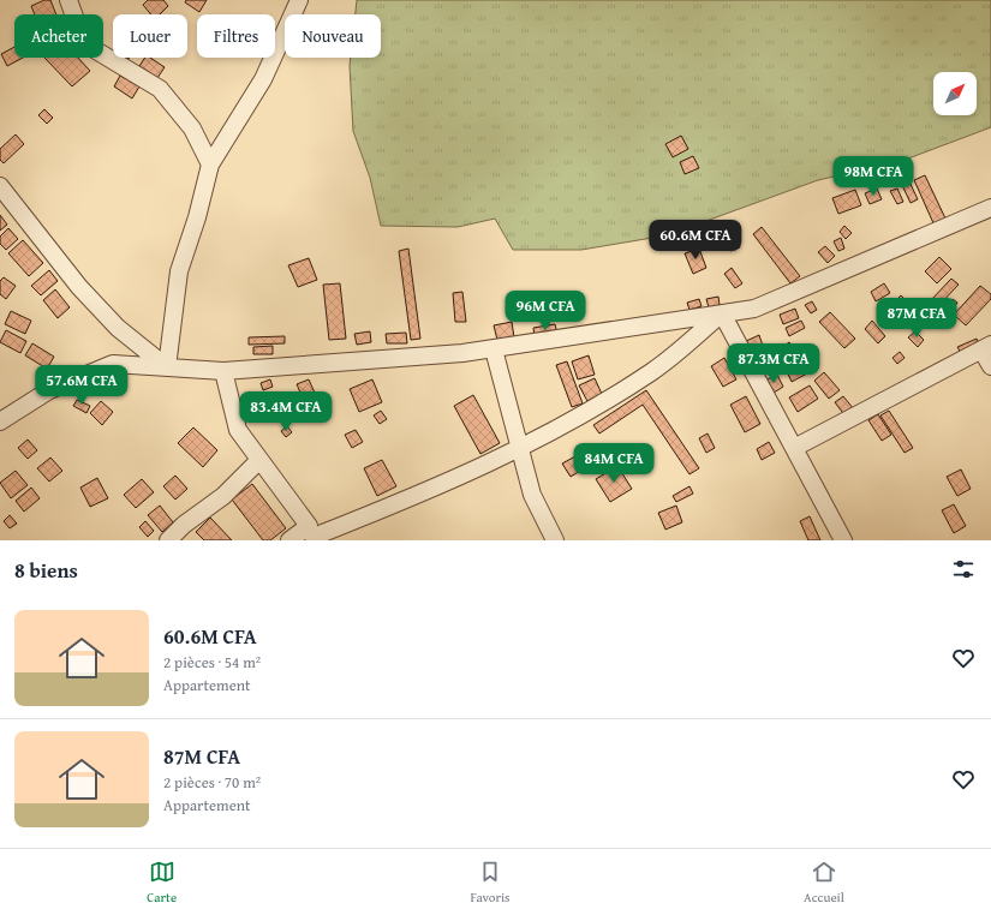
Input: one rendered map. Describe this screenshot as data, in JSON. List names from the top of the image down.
{
  "north": "top right",
  "page": {
    "chip": [
      "Acheter",
      "Louer",
      "Filtres",
      "Nouveau"
    ],
    "price": [
      "98M CFA",
      "60.6M CFA",
      "96M CFA",
      "87M CFA",
      "87.3M CFA",
      "57.6M CFA",
      "83.4M CFA",
      "84M CFA"
    ],
    "heading": "8 biens",
    "list": [
      {
        "name": "60.6M CFA",
        "note": "2 pièces · 54 m² · Appartement"
      },
      {
        "name": "87M CFA",
        "note": "2 pièces · 70 m² · Appartement"
      }
    ],
    "tabs": ["Carte", "Favoris", "Accueil"]
  }
}
